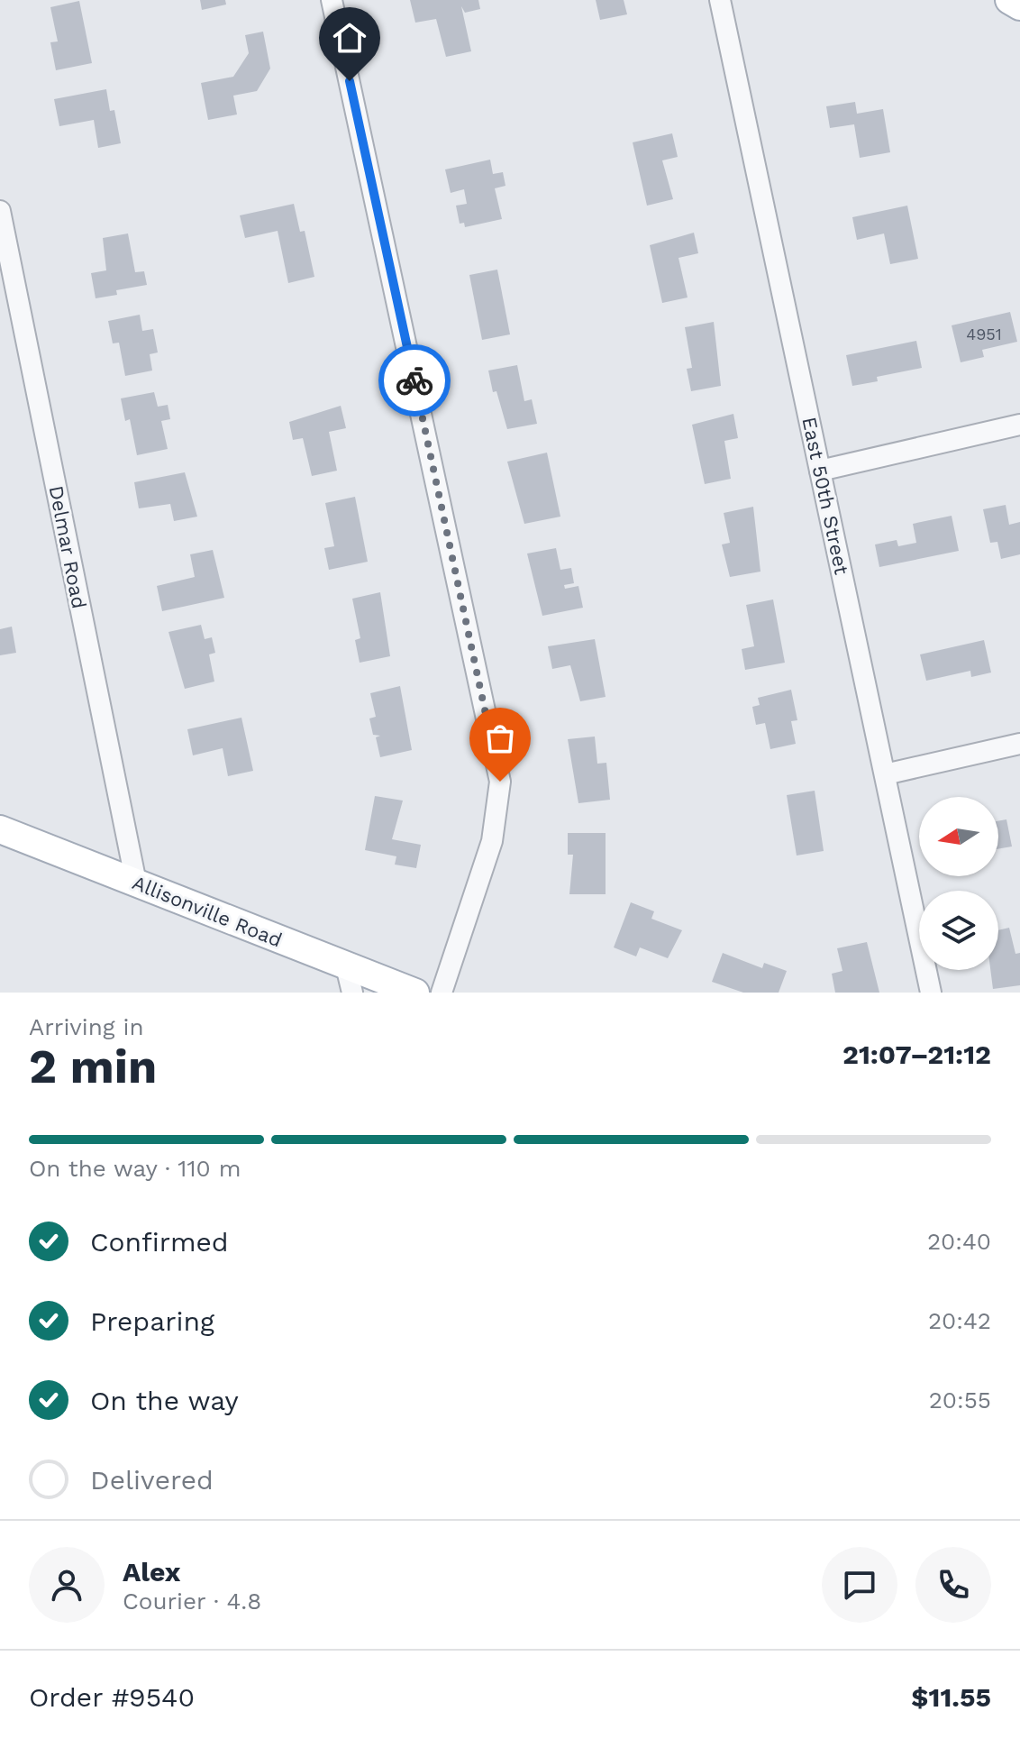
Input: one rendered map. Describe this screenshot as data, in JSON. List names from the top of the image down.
{
  "streets": {
    "main road": ["Allisonville Road"],
    "street": ["East 50th Street", "Delmar Road"]
  },
  "crossings": [
    ["Delmar Road", "Allisonville Road"]
  ],
  "house_numbers": ["4951"],
  "north": "left",
  "page": {
    "heading": ["2 min", "Arriving in", "21:07–21:12"],
    "panel": [
      "Alex",
      "Courier · 4.8",
      "Order #9540",
      "$11.55"
    ],
    "bar": "On the way · 110 m",
    "list": [
      ["Confirmed", "20:40"],
      ["Preparing", "20:42"],
      ["On the way", "20:55"],
      "Delivered"
    ]
  }
}
